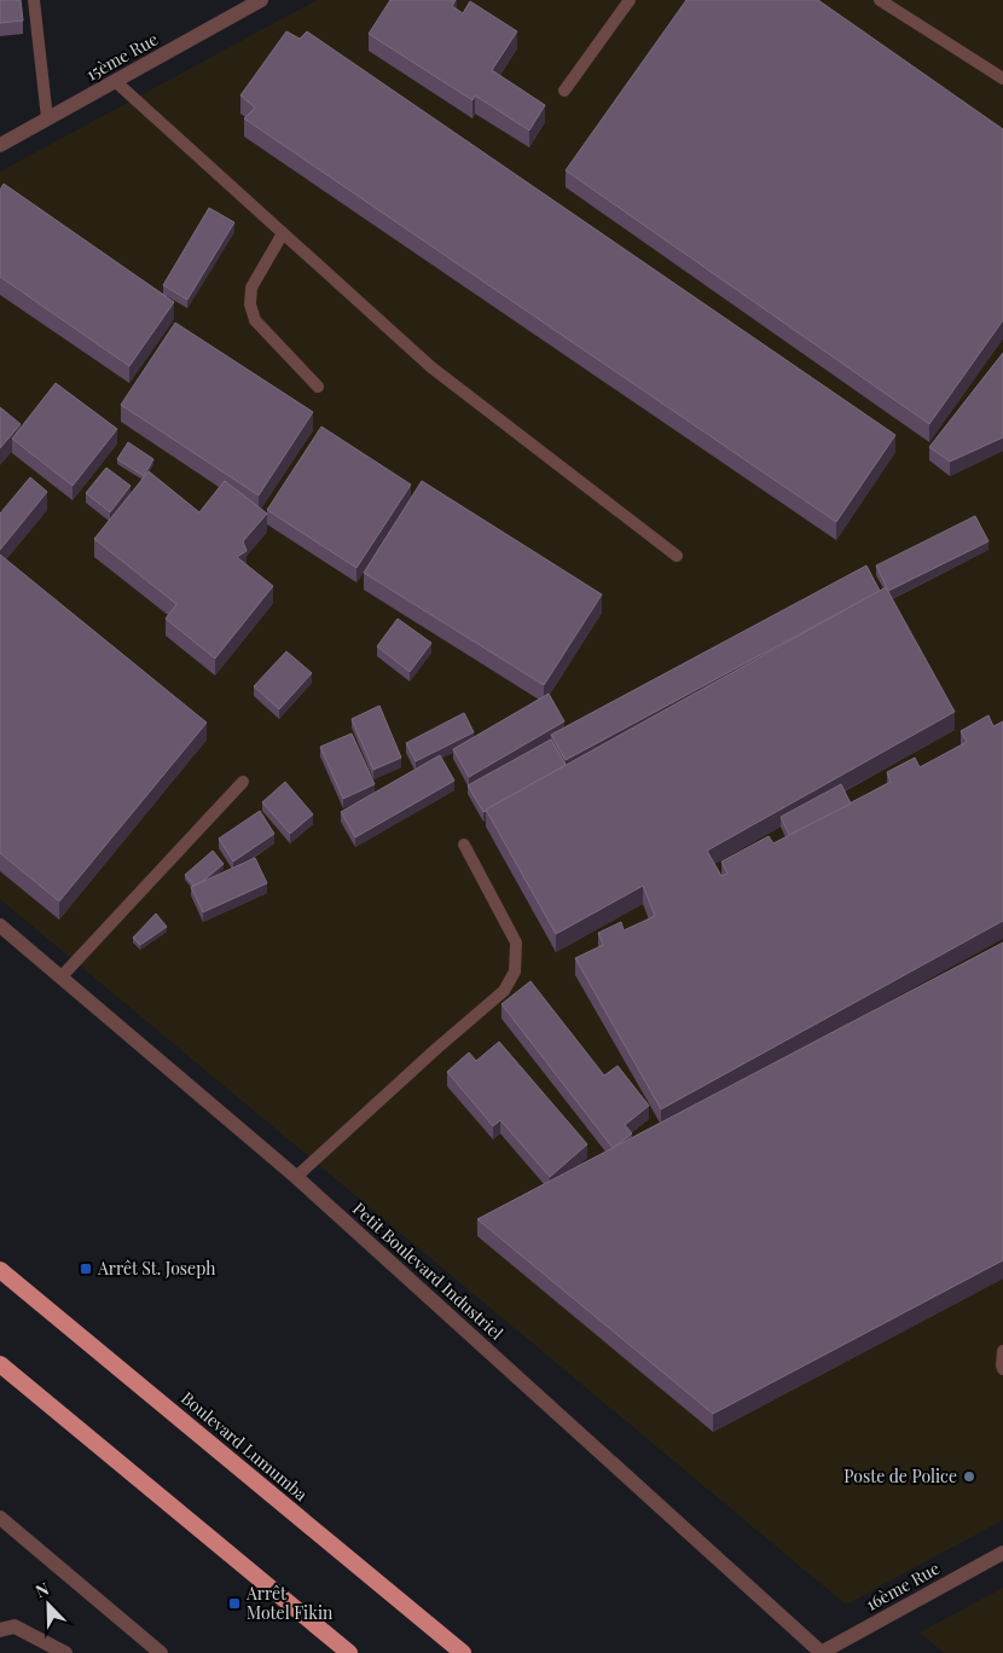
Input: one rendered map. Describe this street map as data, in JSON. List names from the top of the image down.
{
  "streets": {
    "highway": ["Boulevard Lumumba"],
    "street": ["15ème Rue", "Petit Boulevard Industriel", "16ème Rue"]
  },
  "crossings": [
    ["Petit Boulevard Industriel", "16ème Rue"]
  ],
  "places": {
    "transit": ["Arrêt St. Joseph", "Arrêt Motel Fikin"],
    "other": ["Poste de Police"]
  },
  "north": "top left"
}
